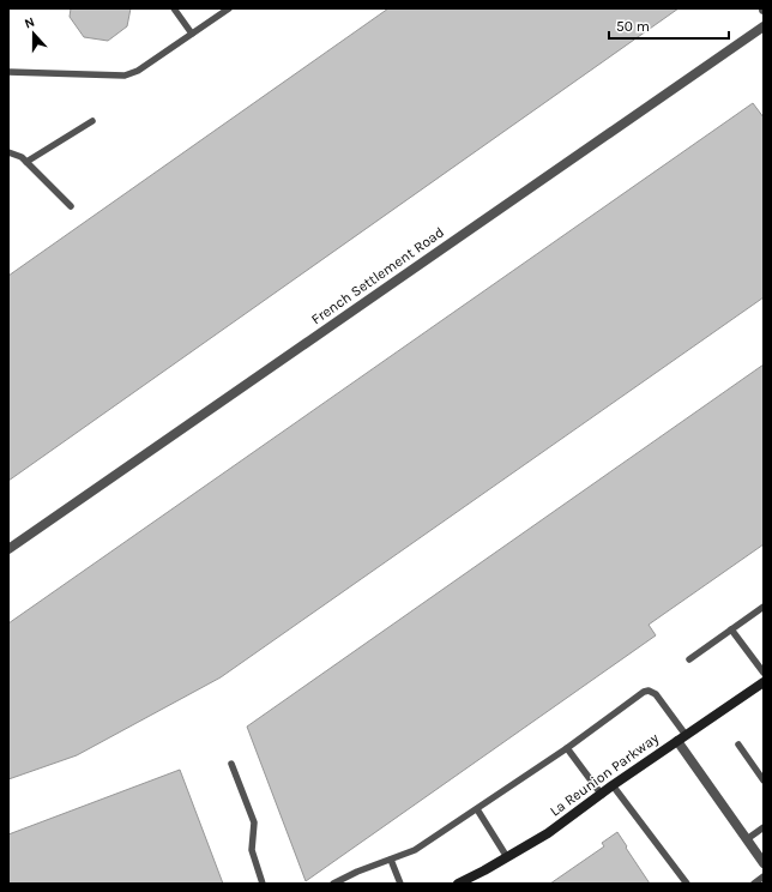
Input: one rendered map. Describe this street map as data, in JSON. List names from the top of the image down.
{
  "streets": {
    "street": ["French Settlement Road", "La Reunion Parkway"]
  },
  "scale_bar": "50 m",
  "north": "top"
}
